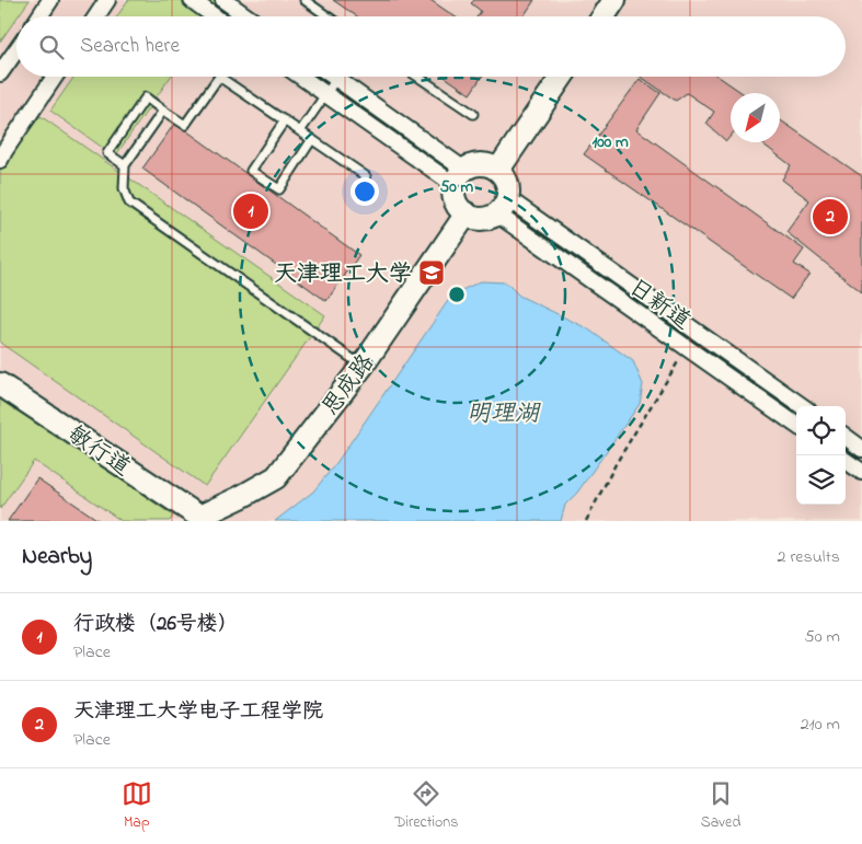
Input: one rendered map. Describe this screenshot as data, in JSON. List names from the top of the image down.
{
  "streets": {
    "street": ["日新道", "思成路", "敏行道"]
  },
  "crossings": [
    ["日新道", "思成路"],
    ["思成路", "敏行道"]
  ],
  "water": ["明理湖"],
  "places": {
    "school or university": ["天津理工大学"]
  },
  "north": "bottom left",
  "page": {
    "search": "Search here",
    "pins": ["1", "2"],
    "heading": ["Nearby", "2 results"],
    "list": [
      {
        "mark": "1",
        "name": "行政楼（26号楼）",
        "note": "Place",
        "value": "50 m"
      },
      {
        "mark": "2",
        "name": "天津理工大学电子工程学院",
        "note": "Place",
        "value": "210 m"
      }
    ],
    "nav": ["Map", "Directions", "Saved"]
  },
  "rings": ["100 m", "50 m"]
}
